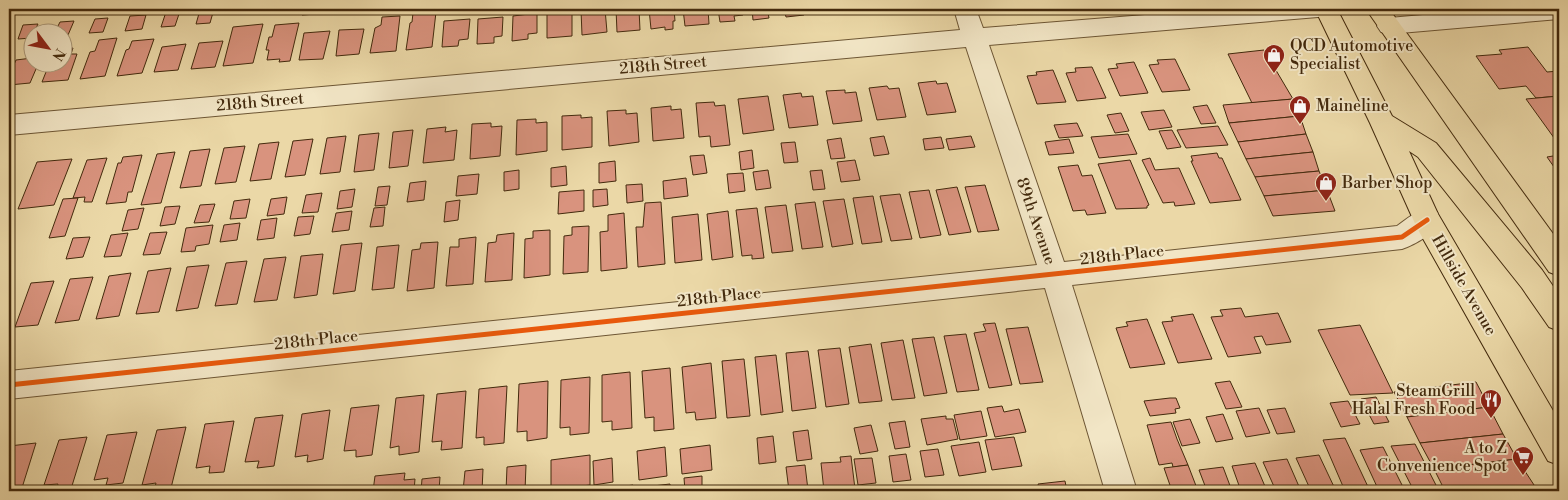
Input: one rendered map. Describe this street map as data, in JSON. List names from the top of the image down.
{
  "streets": {
    "main road": ["Hillside Avenue"],
    "street": ["218th Street", "89th Avenue", "218th Place"]
  },
  "crossings": [
    ["218th Street", "89th Avenue"],
    ["89th Avenue", "218th Place"],
    ["218th Place", "Hillside Avenue"]
  ],
  "places": {
    "shop": ["QCD Automotive Specialist", "Maineline", "Barber Shop"],
    "restaurant": ["SteamGrill Halal Fresh Food"],
    "supermarket": ["A to Z Convenience Spot"]
  },
  "north": "bottom right"
}
